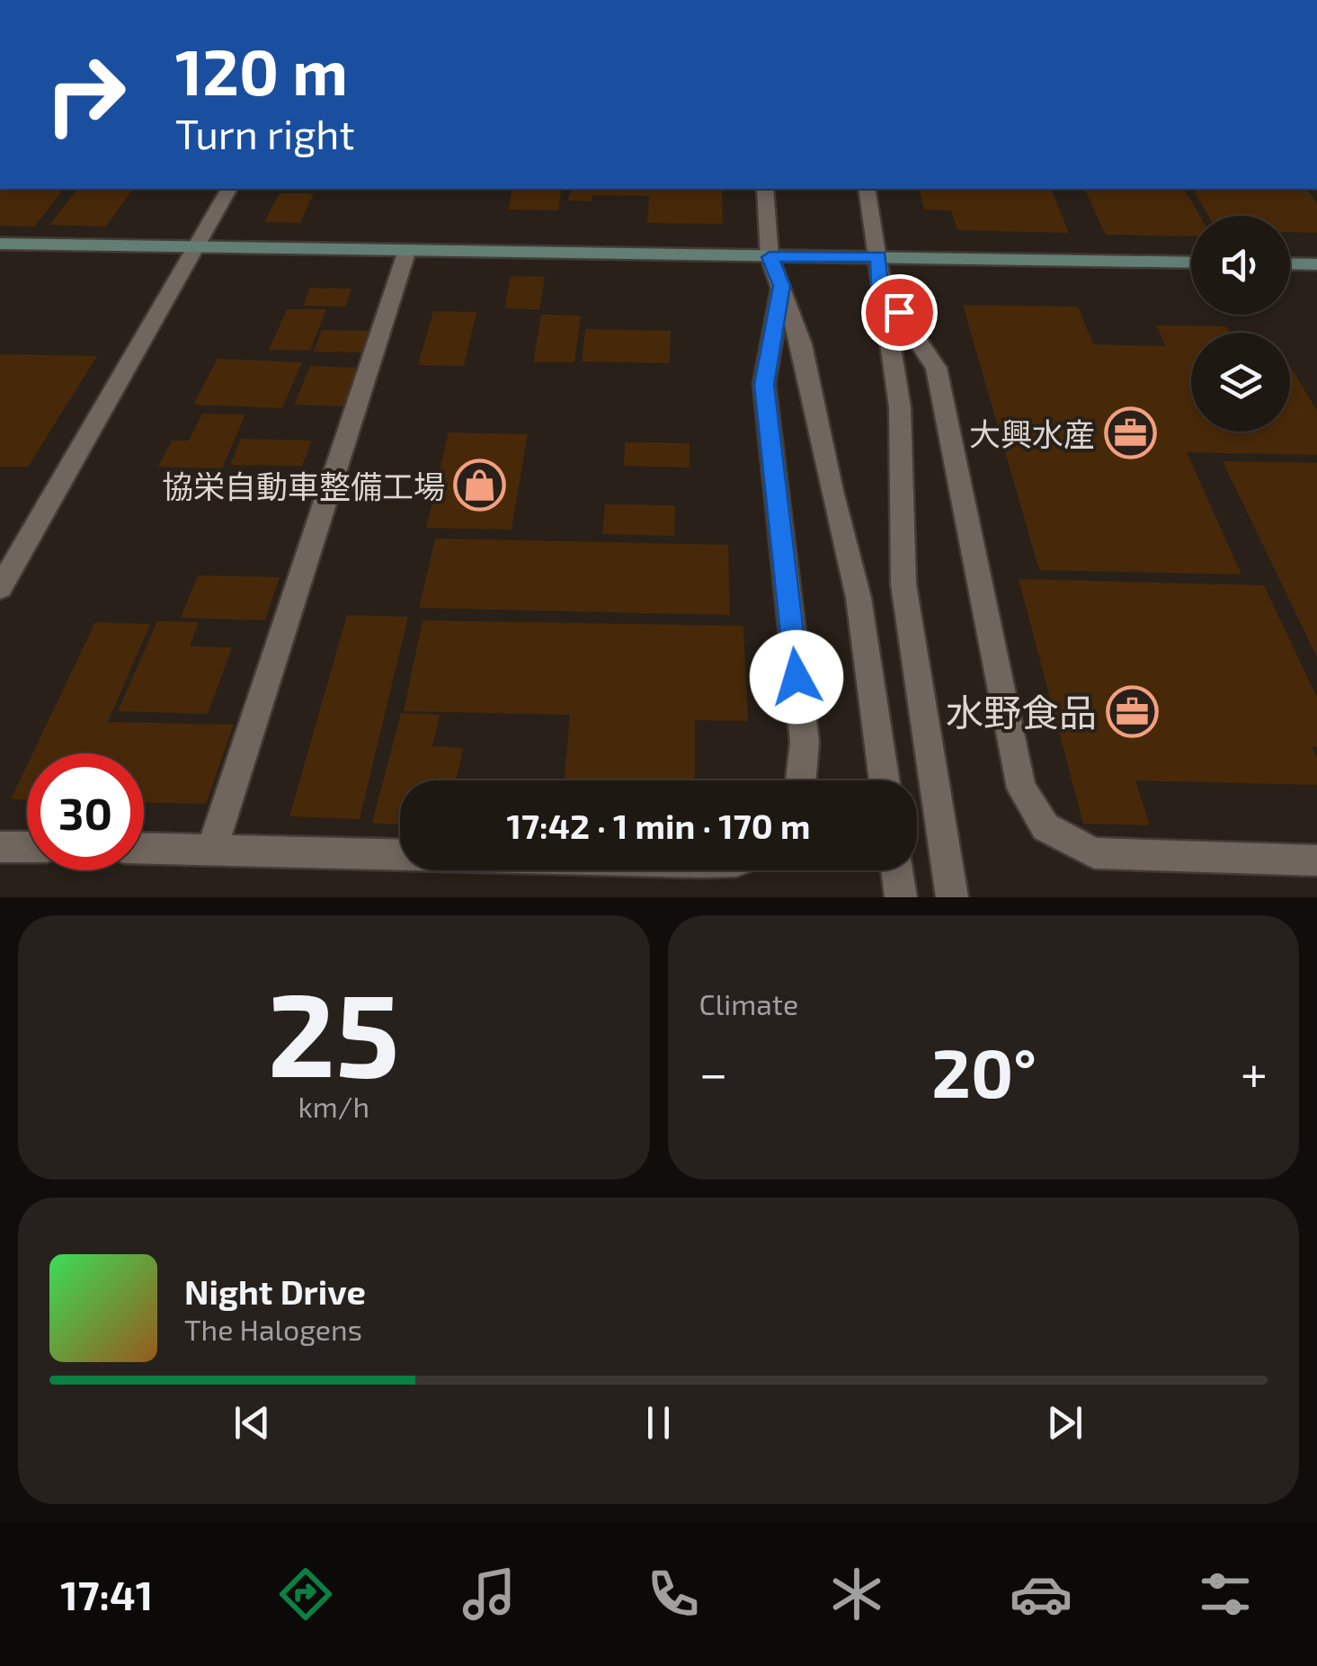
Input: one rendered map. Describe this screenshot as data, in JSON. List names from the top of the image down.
{
  "places": {
    "office": ["大興水産", "水野食品"],
    "shop": ["協栄自動車整備工場"]
  },
  "page": {
    "turn": ["120 m", "Turn right"],
    "limit": "30",
    "trip": "17:42 · 1 min · 170 m",
    "tile": [
      ["25", "km/h"],
      "Climate"
    ],
    "heat": ["−", "20°", "+"],
    "song": ["Night Drive", "The Halogens"],
    "tabs": "17:41"
  }
}
